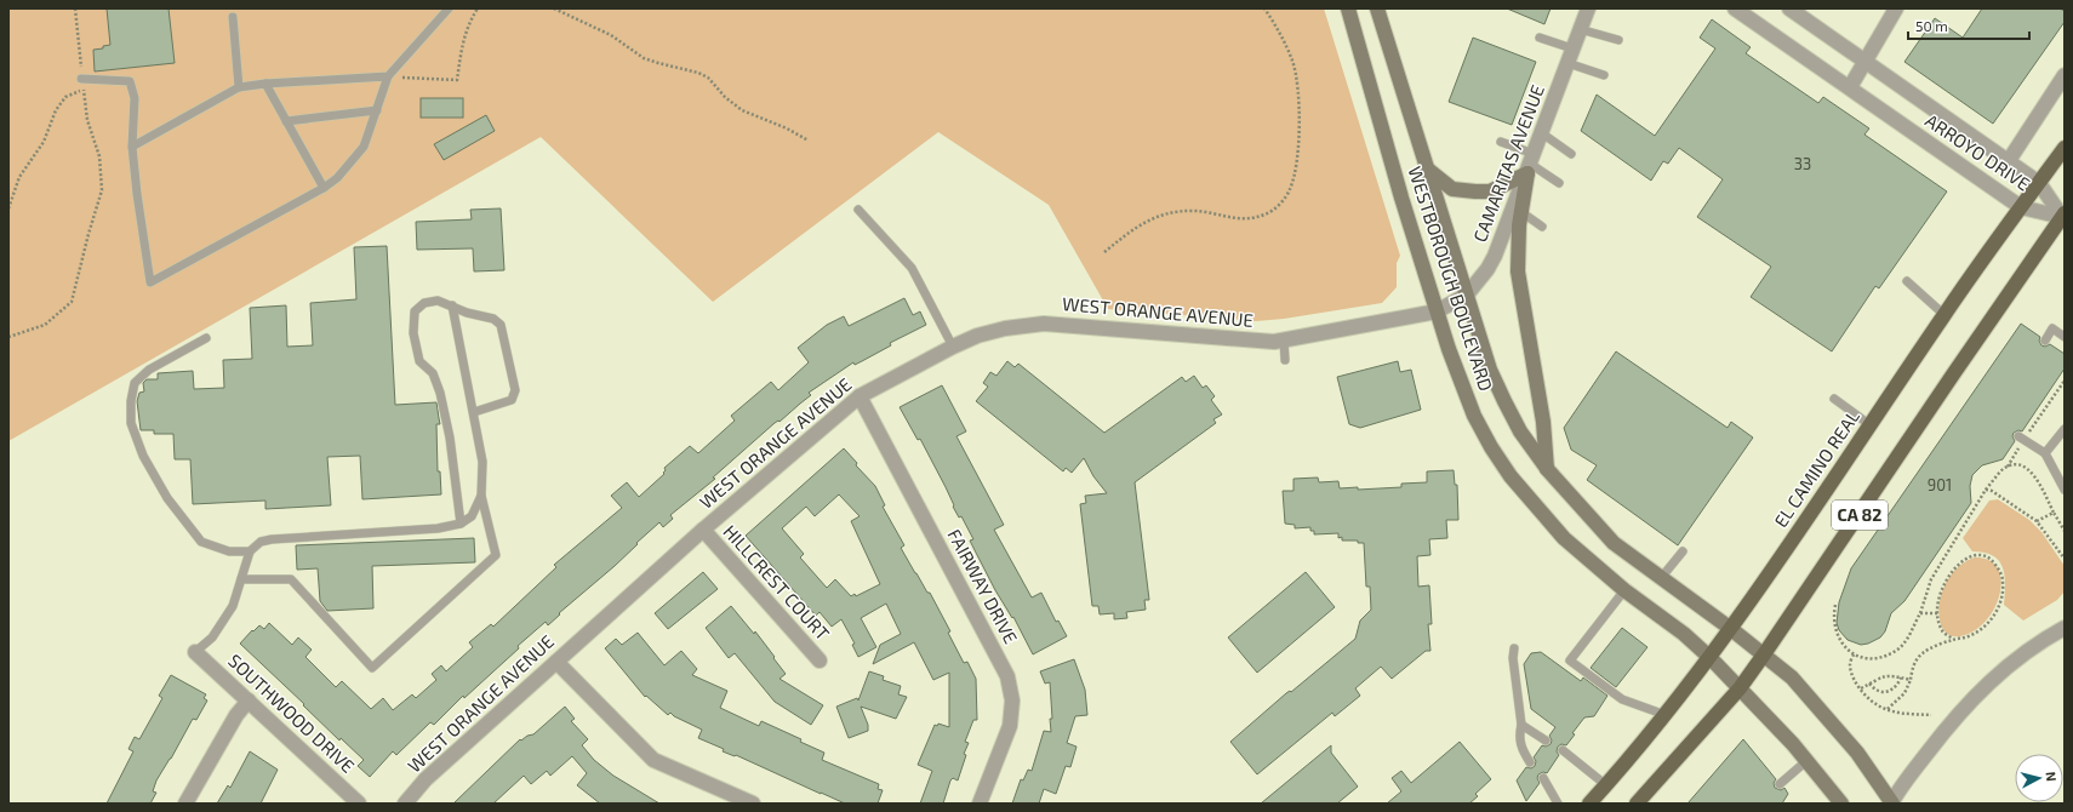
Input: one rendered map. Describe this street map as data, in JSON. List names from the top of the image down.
{
  "streets": {
    "main road": ["WESTBOROUGH BOULEVARD", "EL CAMINO REAL", "CA 82"],
    "street": [
      "ARROYO DRIVE",
      "CAMARITAS AVENUE",
      "WEST ORANGE AVENUE",
      "HILLCREST COURT",
      "FAIRWAY DRIVE",
      "SOUTHWOOD DRIVE"
    ]
  },
  "crossings": [
    ["ARROYO DRIVE", "EL CAMINO REAL"],
    ["ARROYO DRIVE", "CA 82"],
    ["CAMARITAS AVENUE", "WESTBOROUGH BOULEVARD"],
    ["CAMARITAS AVENUE", "WEST ORANGE AVENUE"],
    ["WESTBOROUGH BOULEVARD", "WEST ORANGE AVENUE"],
    ["WESTBOROUGH BOULEVARD", "EL CAMINO REAL"],
    ["WESTBOROUGH BOULEVARD", "CA 82"],
    ["WEST ORANGE AVENUE", "HILLCREST COURT"],
    ["WEST ORANGE AVENUE", "FAIRWAY DRIVE"]
  ],
  "house_numbers": ["33", "901"],
  "scale_bar": "50 m",
  "north": "right"
}
